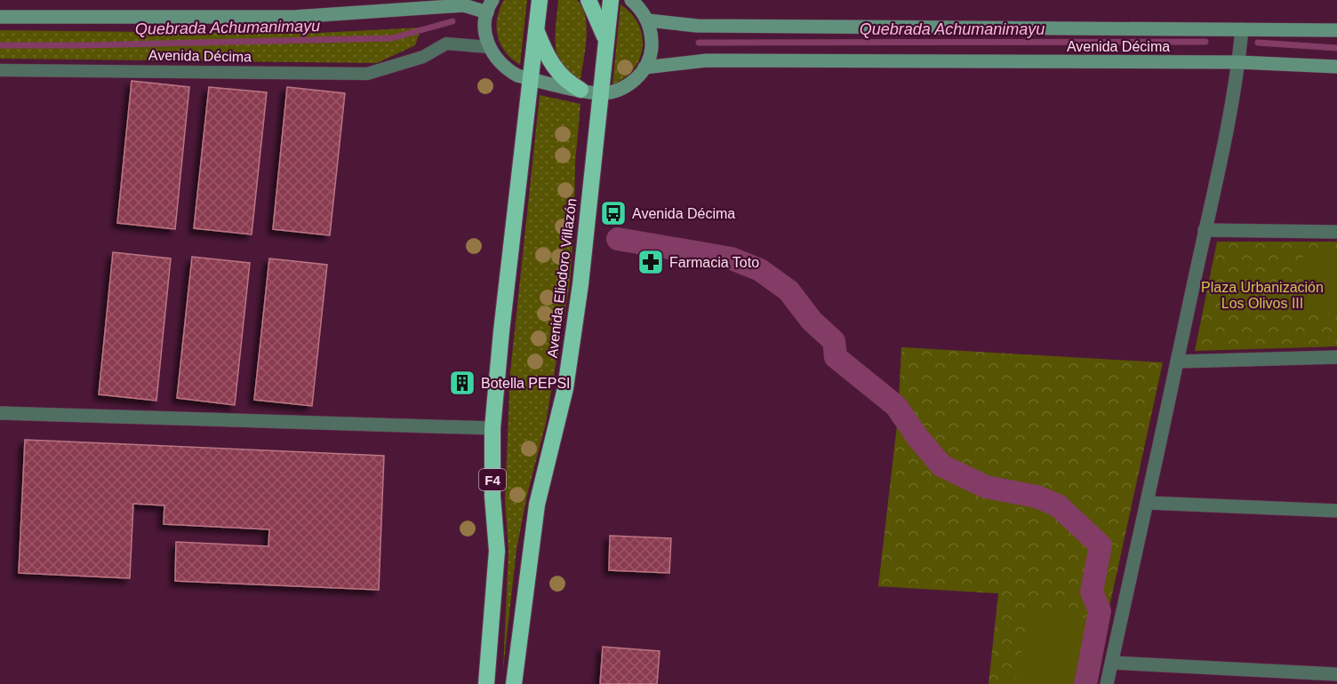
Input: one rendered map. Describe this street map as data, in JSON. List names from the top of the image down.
{
  "streets": {
    "highway": ["Avenida Eliodoro Villazón", "F4"],
    "main road": ["Avenida Décima"]
  },
  "water": ["Quebrada Achumanimayu"],
  "parks": ["Plaza Urbanización Los Olivos III"],
  "places": {
    "bus stop": ["Avenida Décima"],
    "pharmacy": ["Farmacia Toto"],
    "building": ["Botella PEPSI"]
  }
}
